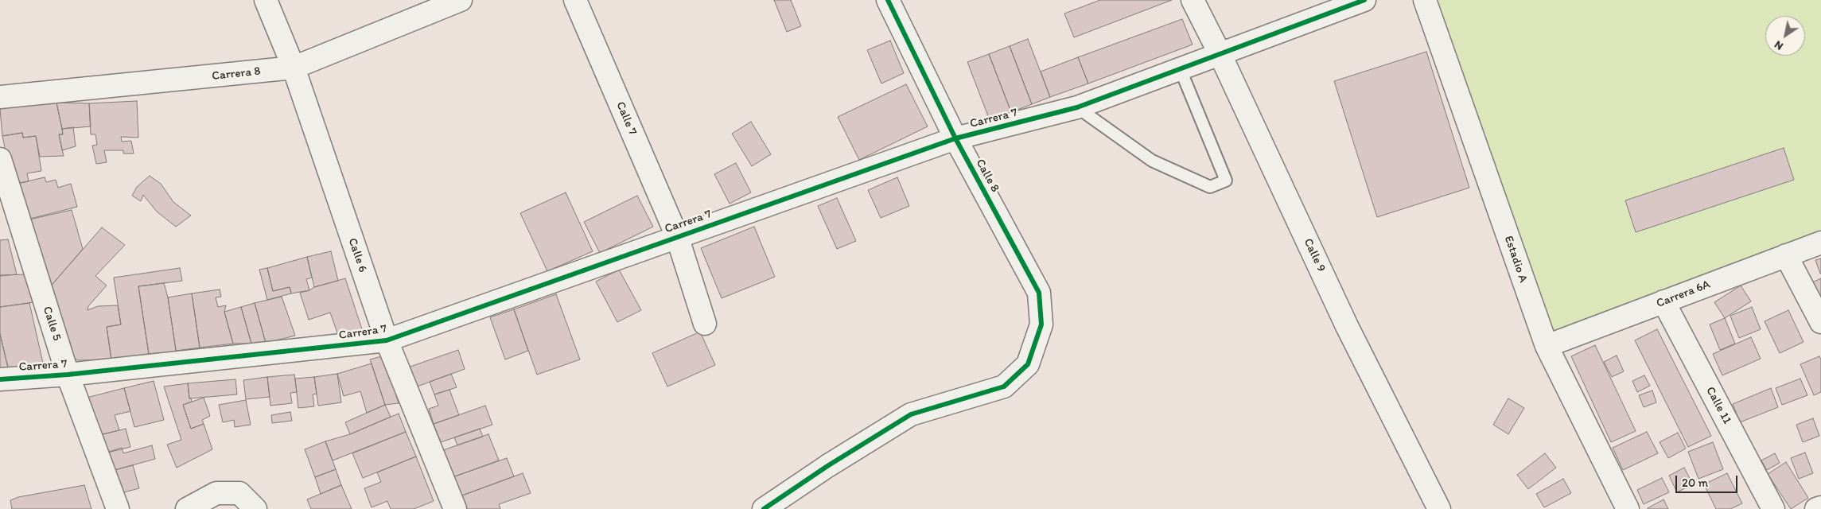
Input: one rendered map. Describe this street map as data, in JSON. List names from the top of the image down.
{
  "streets": {
    "street": [
      "Carrera 8",
      "Calle 7",
      "Carrera 7",
      "Calle 8",
      "Calle 6",
      "Calle 9",
      "Estadio A",
      "Carrera 6A",
      "Calle 5",
      "Calle 11"
    ]
  },
  "crossings": [
    ["Carrera 8", "Calle 6"],
    ["Calle 7", "Carrera 7"],
    ["Carrera 7", "Calle 8"],
    ["Carrera 7", "Calle 6"],
    ["Carrera 7", "Calle 9"],
    ["Carrera 7", "Calle 5"],
    ["Estadio A", "Carrera 6A"],
    ["Carrera 6A", "Calle 11"]
  ],
  "scale_bar": "20 m",
  "north": "bottom left"
}
